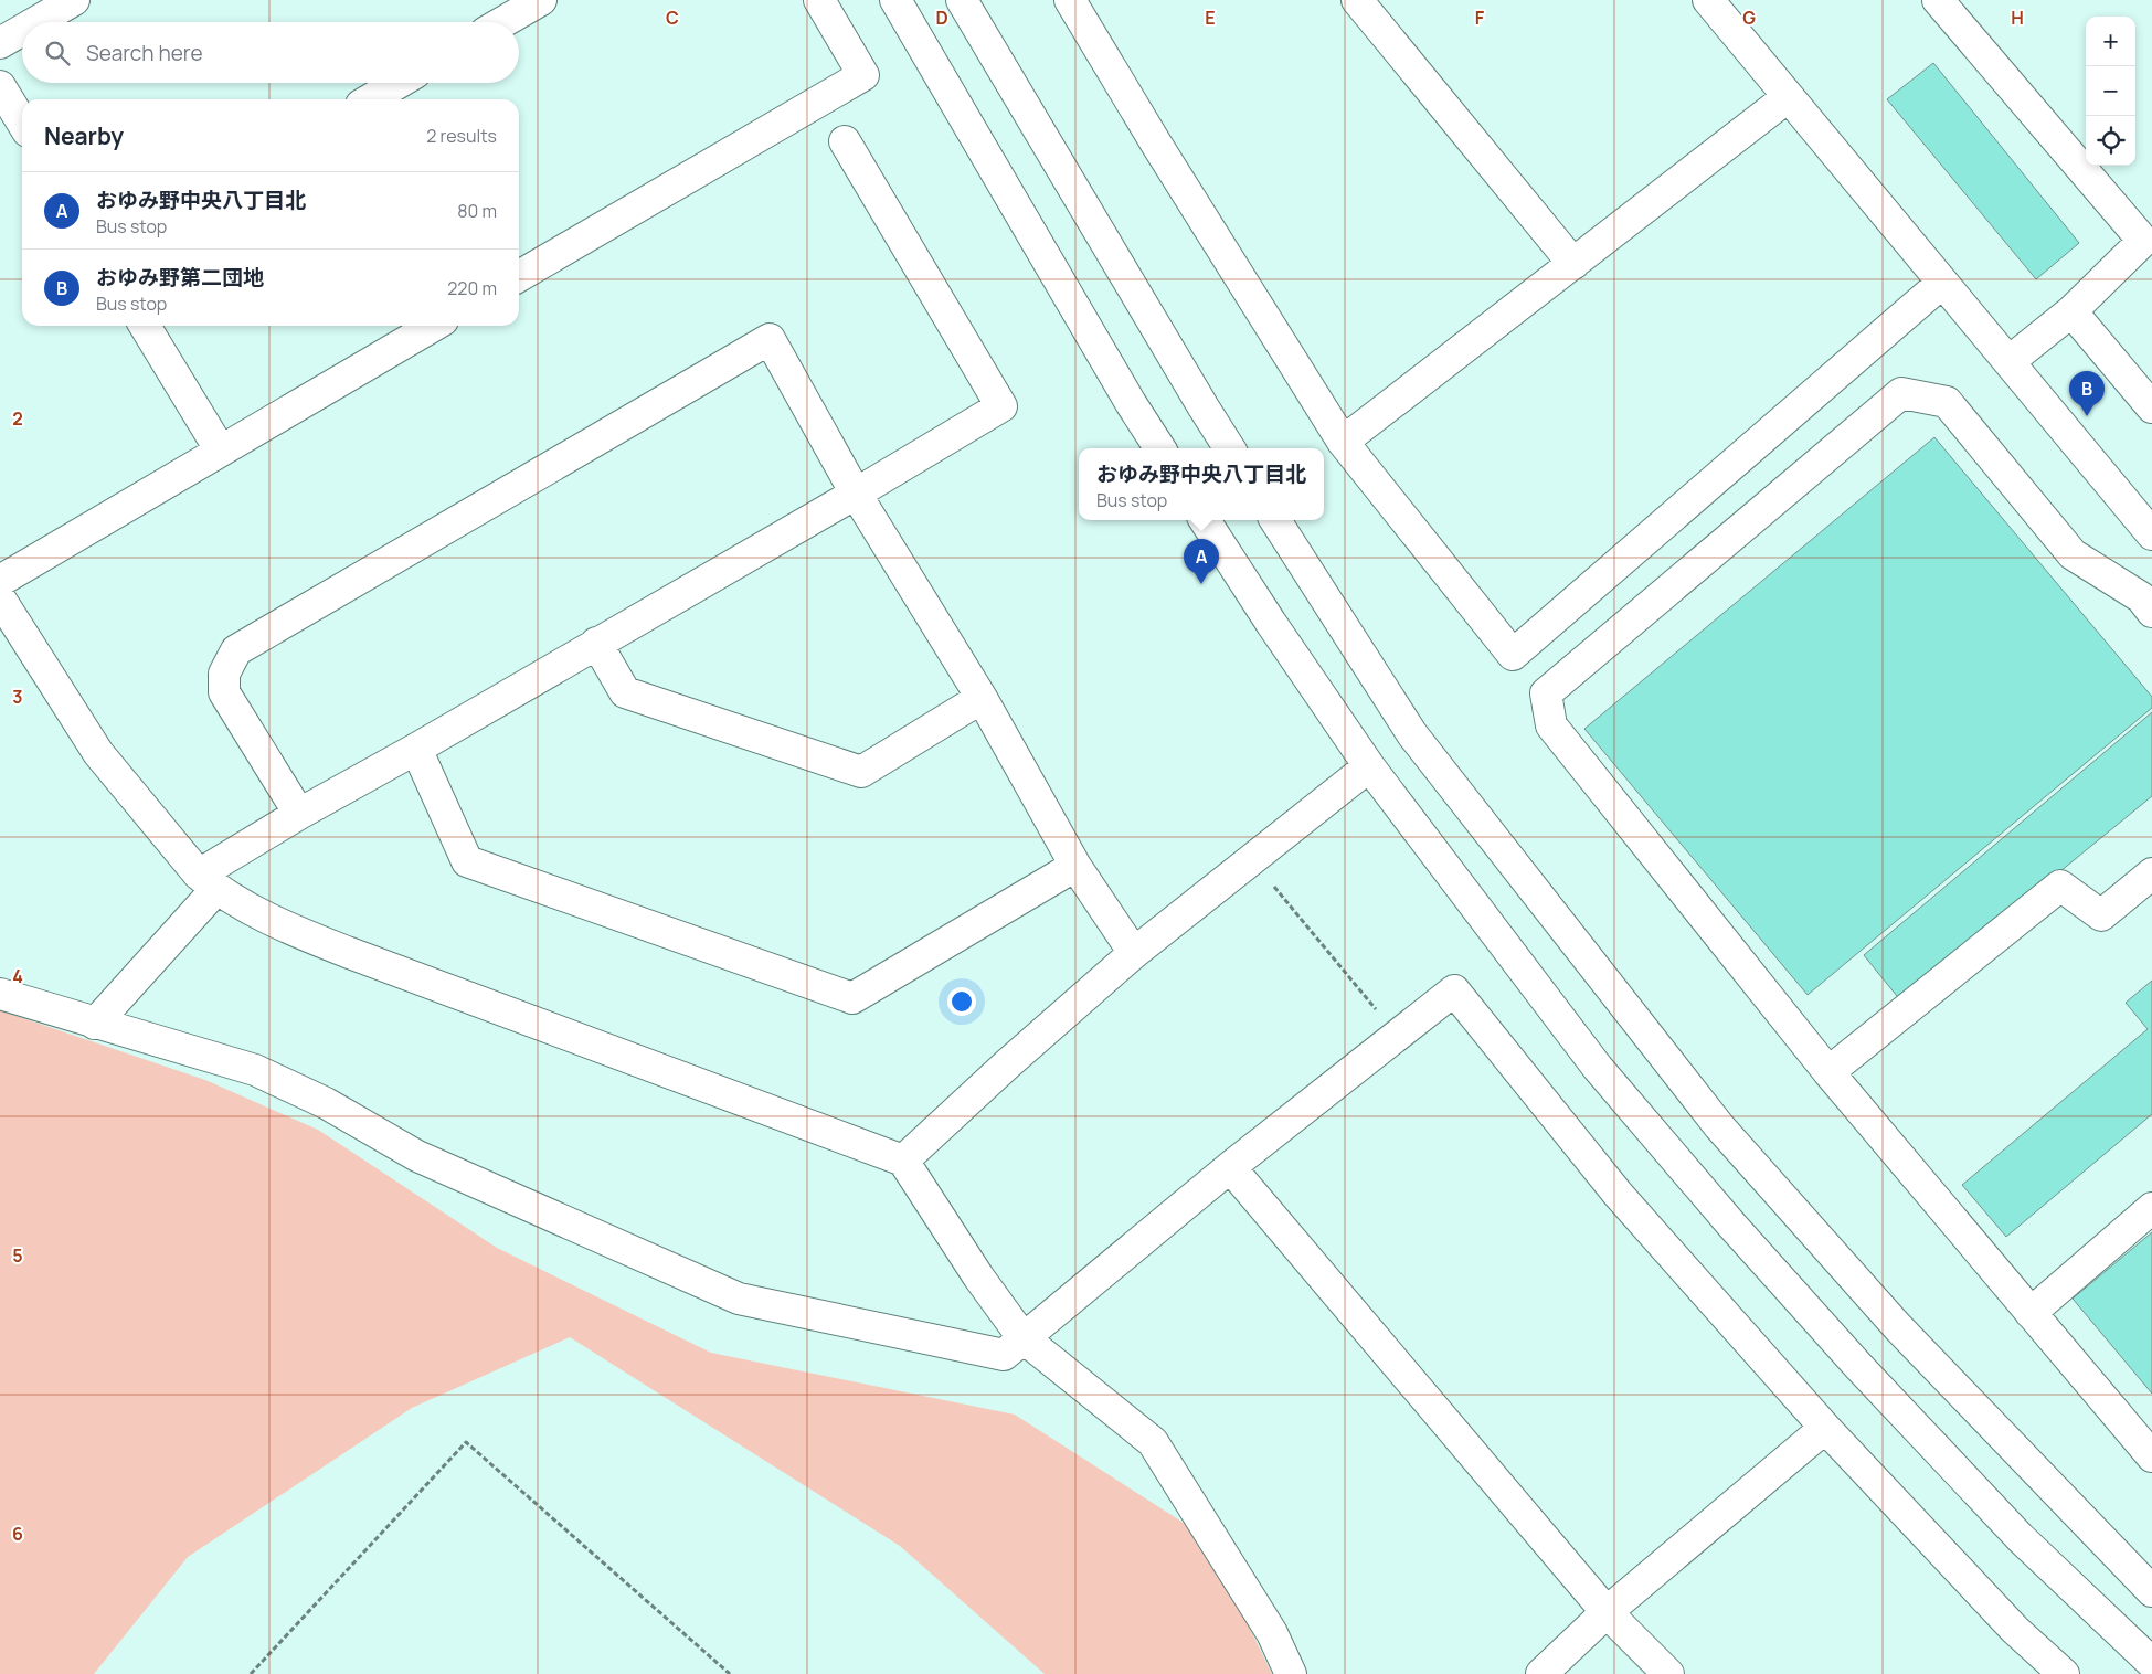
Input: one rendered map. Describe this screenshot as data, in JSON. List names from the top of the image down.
{
  "page": {
    "map_buttons": ["+", "−"],
    "search": "Search here",
    "heading": ["Nearby", "2 results"],
    "list": [
      {
        "mark": "A",
        "name": "おゆみ野中央八丁目北",
        "note": "Bus stop",
        "value": "80 m"
      },
      {
        "mark": "B",
        "name": "おゆみ野第二団地",
        "note": "Bus stop",
        "value": "220 m"
      }
    ],
    "pins": ["B", "A"],
    "popup": ["おゆみ野中央八丁目北", "Bus stop"]
  },
  "grid": {
    "columns": [
      "C",
      "D",
      "E",
      "F",
      "G",
      "H"
    ],
    "rows": [
      "2",
      "3",
      "4",
      "5",
      "6"
    ]
  }
}
